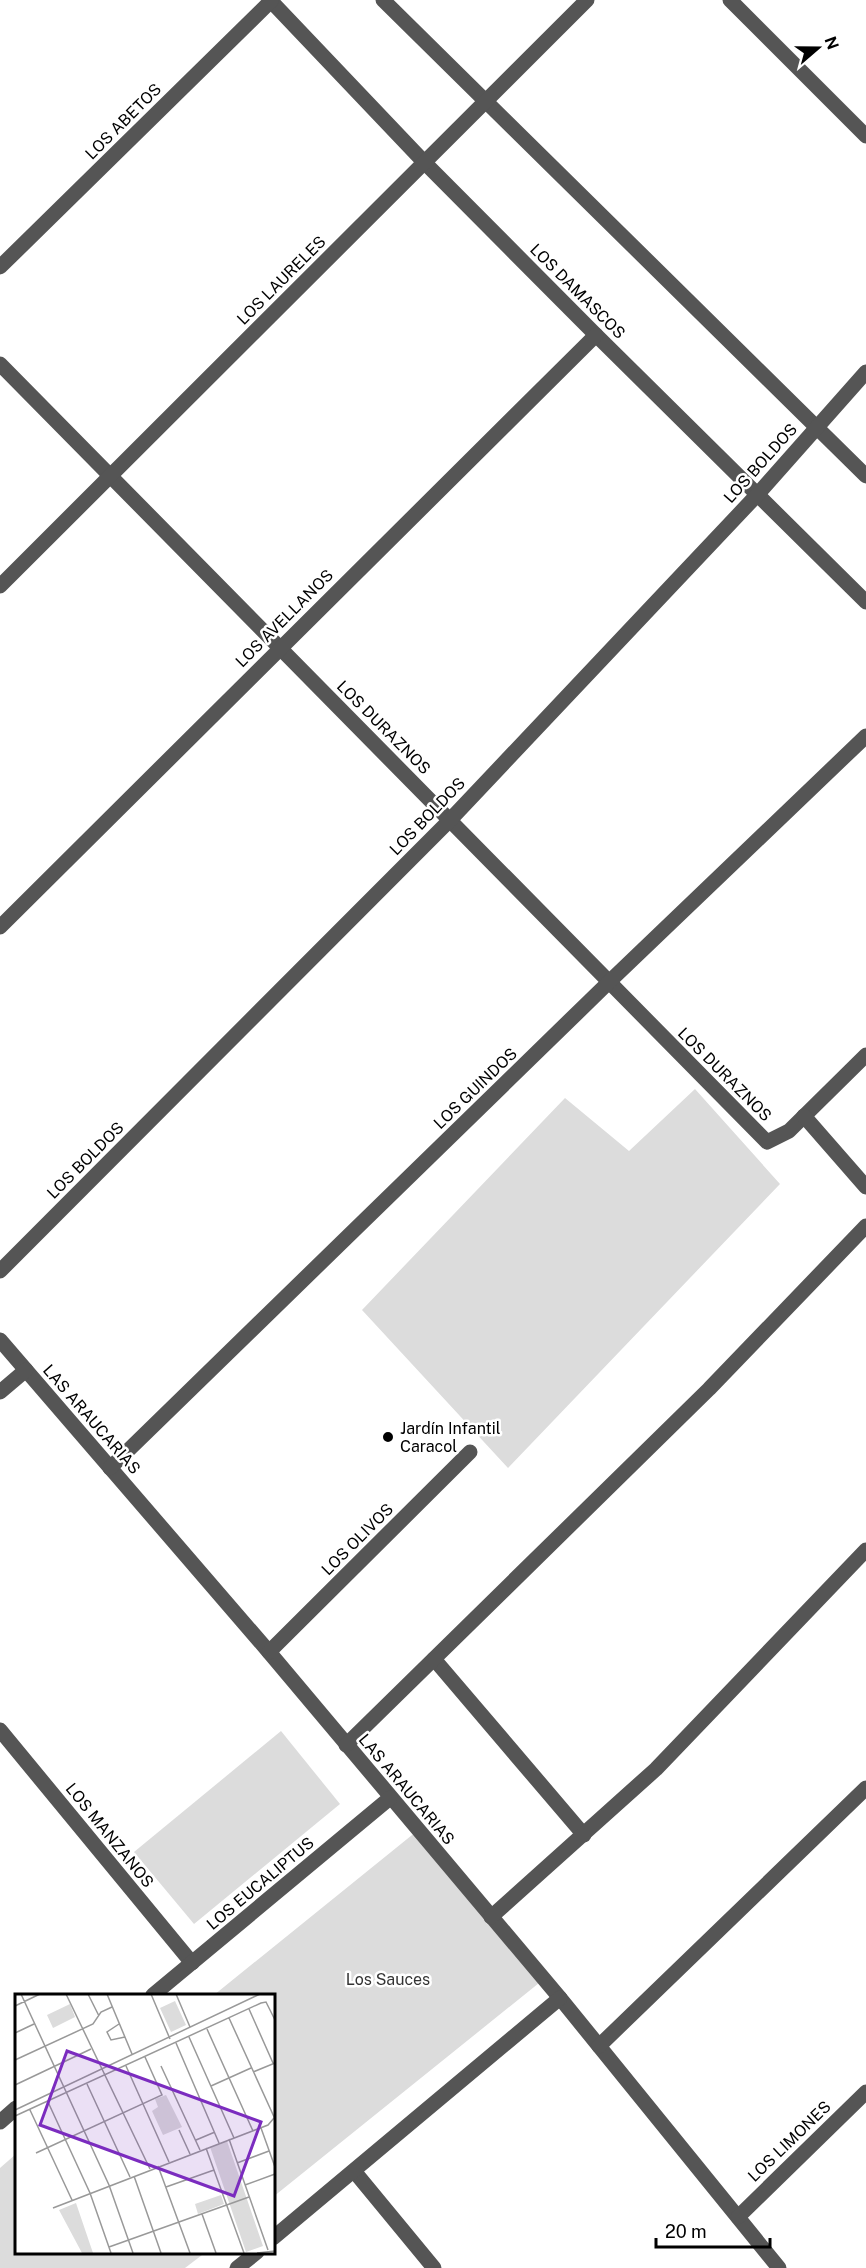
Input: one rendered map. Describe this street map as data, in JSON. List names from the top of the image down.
{
  "streets": {
    "street": [
      "LOS ABETOS",
      "LOS LAURELES",
      "LOS DAMASCOS",
      "LOS BOLDOS",
      "LOS AVELLANOS",
      "LOS DURAZNOS",
      "LOS GUINDOS",
      "LAS ARAUCARIAS",
      "LOS OLIVOS",
      "LOS MANZANOS",
      "LOS EUCALIPTUS",
      "LOS LIMONES"
    ]
  },
  "crossings": [
    ["LOS ABETOS", "LOS DAMASCOS"],
    ["LOS LAURELES", "LOS DAMASCOS"],
    ["LOS LAURELES", "LOS DURAZNOS"],
    ["LOS DAMASCOS", "LOS BOLDOS"],
    ["LOS DAMASCOS", "LOS AVELLANOS"],
    ["LOS BOLDOS", "LOS DURAZNOS"],
    ["LOS AVELLANOS", "LOS DURAZNOS"],
    ["LOS DURAZNOS", "LOS GUINDOS"],
    ["LOS GUINDOS", "LAS ARAUCARIAS"],
    ["LAS ARAUCARIAS", "LOS OLIVOS"],
    ["LAS ARAUCARIAS", "LOS EUCALIPTUS"],
    ["LAS ARAUCARIAS", "LOS LIMONES"],
    ["LOS MANZANOS", "LOS EUCALIPTUS"]
  ],
  "parks": ["Los Sauces"],
  "places": ["Jardín Infantil Caracol"],
  "scale_bar": "20 m",
  "north": "right"
}
